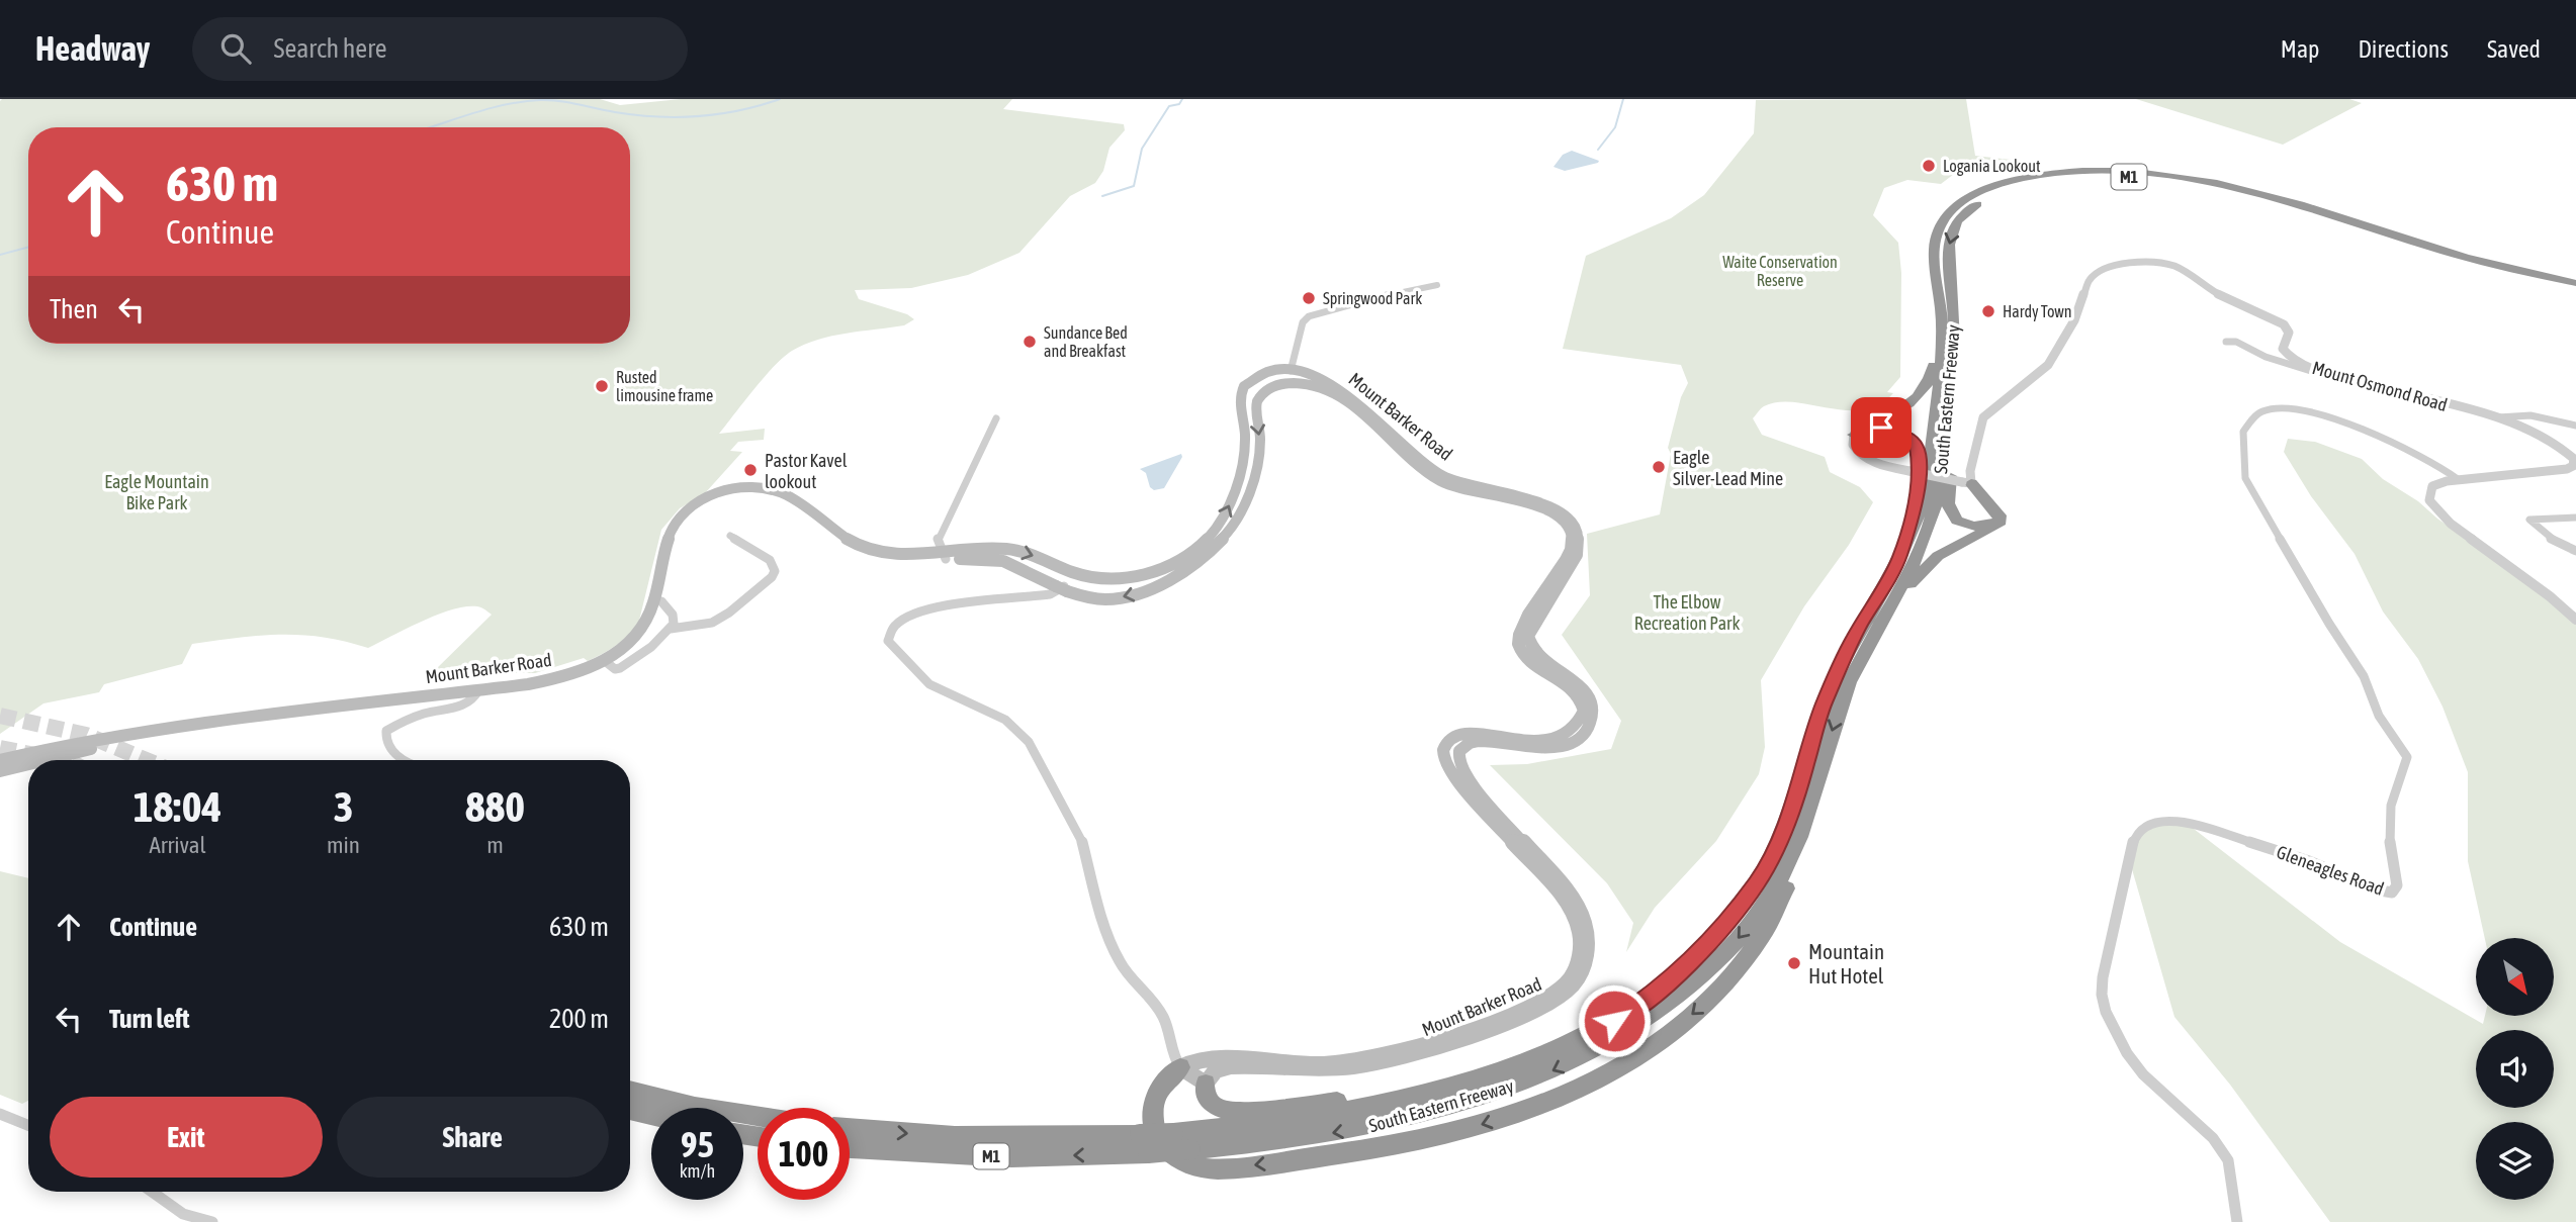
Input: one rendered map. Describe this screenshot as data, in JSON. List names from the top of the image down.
{
  "streets": {
    "highway": ["M1", "South Eastern Freeway"],
    "main road": ["Mount Barker Road"],
    "street": ["Mount Osmond Road", "Gleneagles Road"]
  },
  "crossings": [
    ["Mount Osmond Road", "Gleneagles Road"]
  ],
  "parks": ["Waite Conservation Reserve", "Eagle Mountain Bike Park", "The Elbow Recreation Park"],
  "places": [
    "Logania Lookout",
    "Springwood Park",
    "Hardy Town",
    "Sundance Bed and Breakfast",
    "Rusted limousine frame",
    "Eagle Silver-Lead Mine",
    "Pastor Kavel lookout",
    "Mountain Hut Hotel"
  ],
  "north": "bottom right",
  "page": {
    "header": "Headway",
    "search": "Search here",
    "nav": ["Map", "Directions", "Saved"],
    "turn": ["630 m", "Continue"],
    "then": "Then",
    "eta": [
      "18:04",
      "Arrival",
      "3",
      "min",
      "880",
      "m"
    ],
    "list": [
      {
        "name": "Continue",
        "value": "630 m"
      },
      {
        "name": "Turn left",
        "value": "200 m"
      }
    ],
    "buttons": ["Exit", "Share"],
    "speed": "95 km/h",
    "limit": "100"
  }
}
